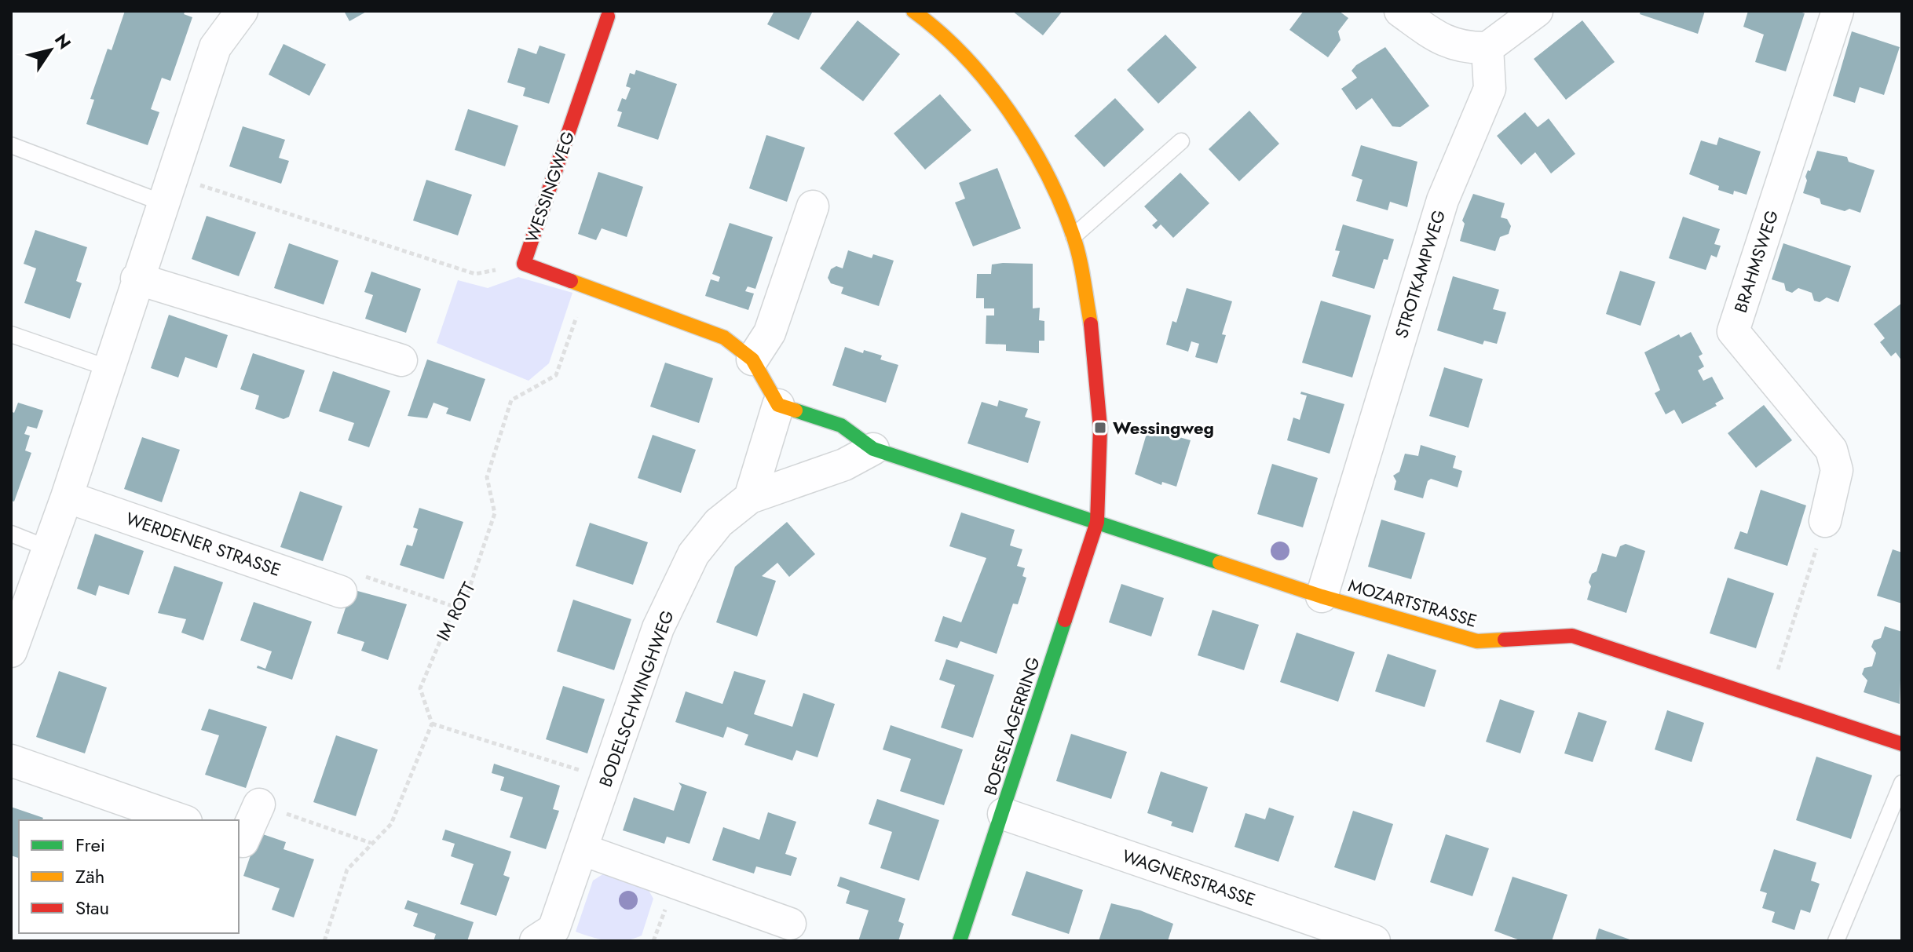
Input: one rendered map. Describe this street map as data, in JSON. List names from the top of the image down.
{
  "streets": {
    "street": [
      "WESSINGWEG",
      "BRAHMSWEG",
      "STROTKAMPWEG",
      "WERDENER STRASSE",
      "MOZARTSTRASSE",
      "BODELSCHWINGHWEG",
      "BOESELAGERRING",
      "WAGNERSTRASSE"
    ],
    "path": ["IM ROTT"]
  },
  "crossings": [
    ["WESSINGWEG", "IM ROTT"],
    ["STROTKAMPWEG", "MOZARTSTRASSE"],
    ["MOZARTSTRASSE", "BOESELAGERRING"],
    ["BOESELAGERRING", "WAGNERSTRASSE"]
  ],
  "places": {
    "transit": ["Wessingweg"]
  },
  "legend": ["Frei", "Zäh", "Stau"],
  "north": "top right"
}
